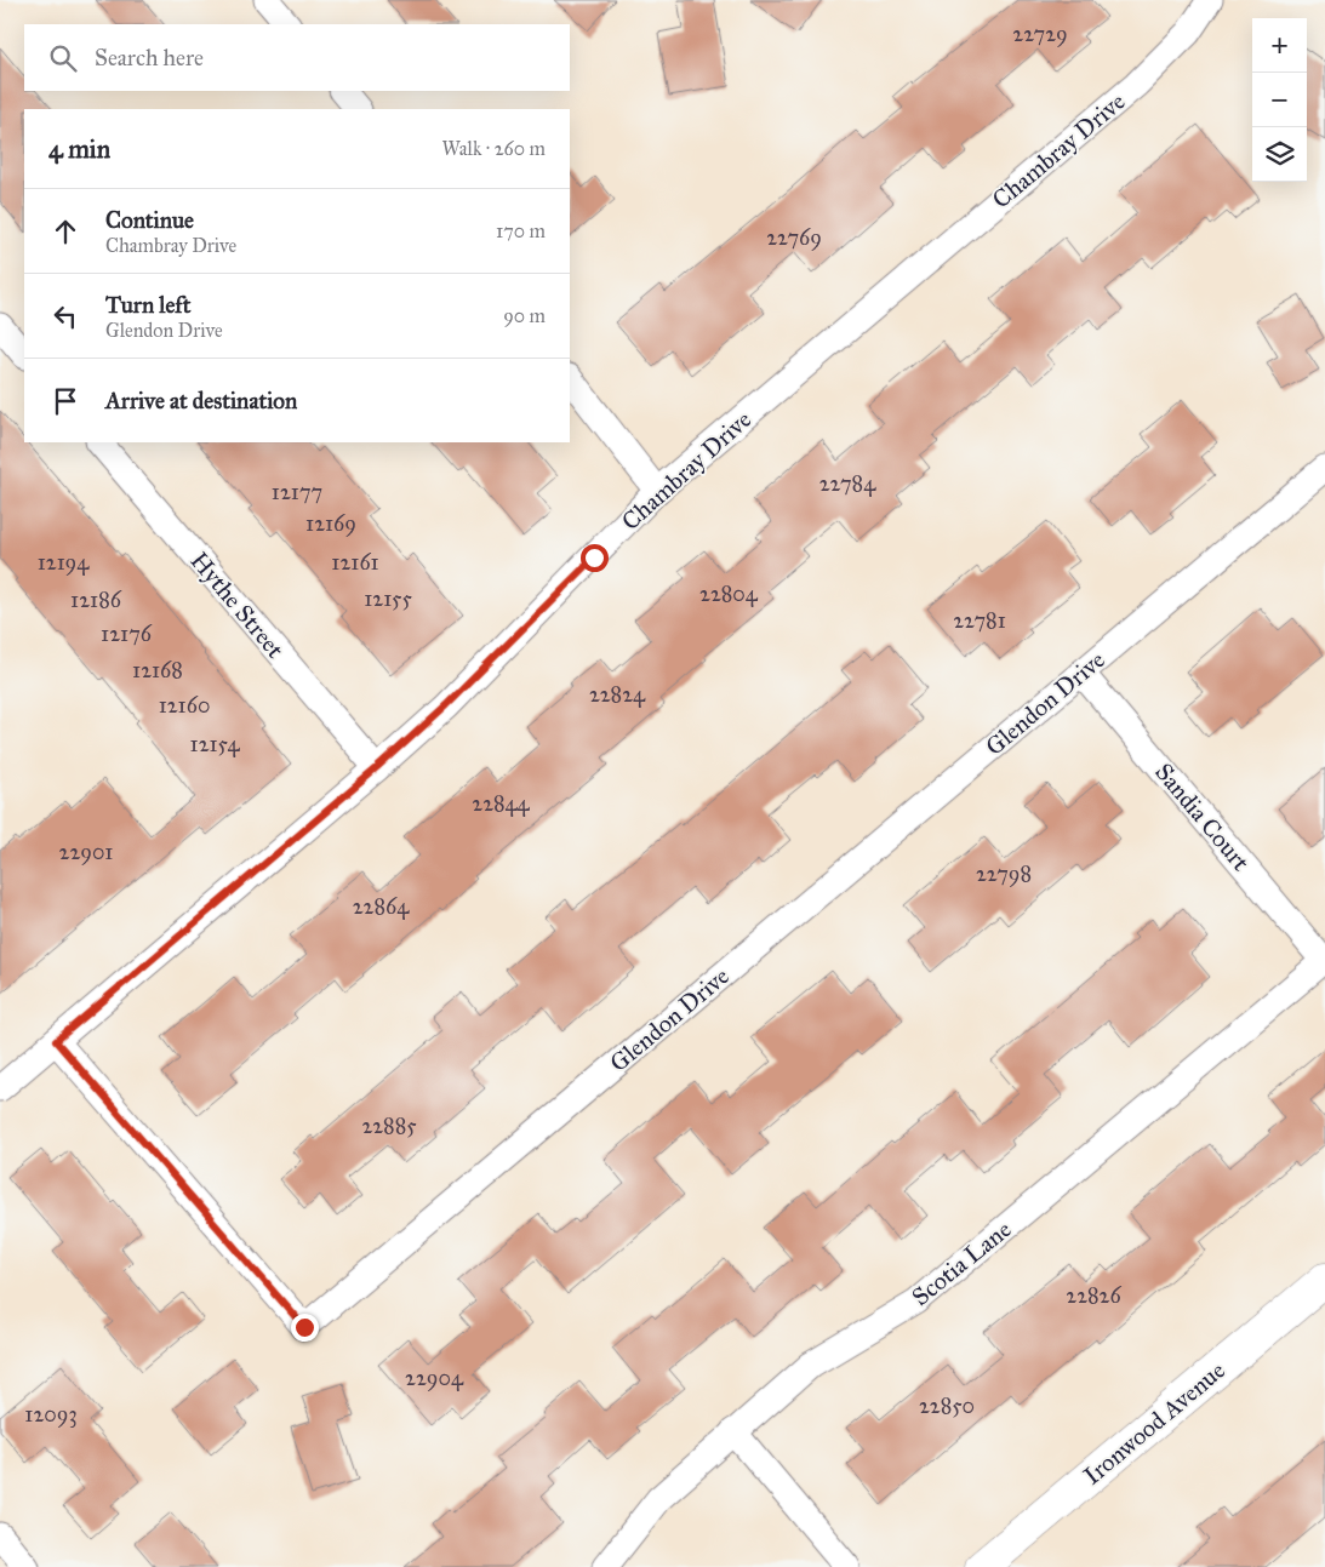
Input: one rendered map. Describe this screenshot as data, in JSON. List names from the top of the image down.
{
  "streets": {
    "main road": ["Ironwood Avenue"],
    "street": [
      "Chambray Drive",
      "Hythe Street",
      "Glendon Drive",
      "Sandia Court",
      "Scotia Lane"
    ]
  },
  "crossings": [
    ["Chambray Drive", "Hythe Street"],
    ["Chambray Drive", "Glendon Drive"],
    ["Glendon Drive", "Sandia Court"],
    ["Sandia Court", "Scotia Lane"]
  ],
  "house_numbers": [
    "22729",
    "22769",
    "22784",
    "12177",
    "12169",
    "12194",
    "12161",
    "22804",
    "12155",
    "12186",
    "22781",
    "12176",
    "12168",
    "22824",
    "12160",
    "12154",
    "22844",
    "22901",
    "22798",
    "22864",
    "22885",
    "22826",
    "22904",
    "22850",
    "12093"
  ],
  "page": {
    "map_buttons": ["+", "−"],
    "search": "Search here",
    "heading": ["4 min", "Walk · 260 m"],
    "list": [
      ["Continue", "Chambray Drive", "170 m"],
      ["Turn left", "Glendon Drive", "90 m"],
      "Arrive at destination"
    ]
  }
}
